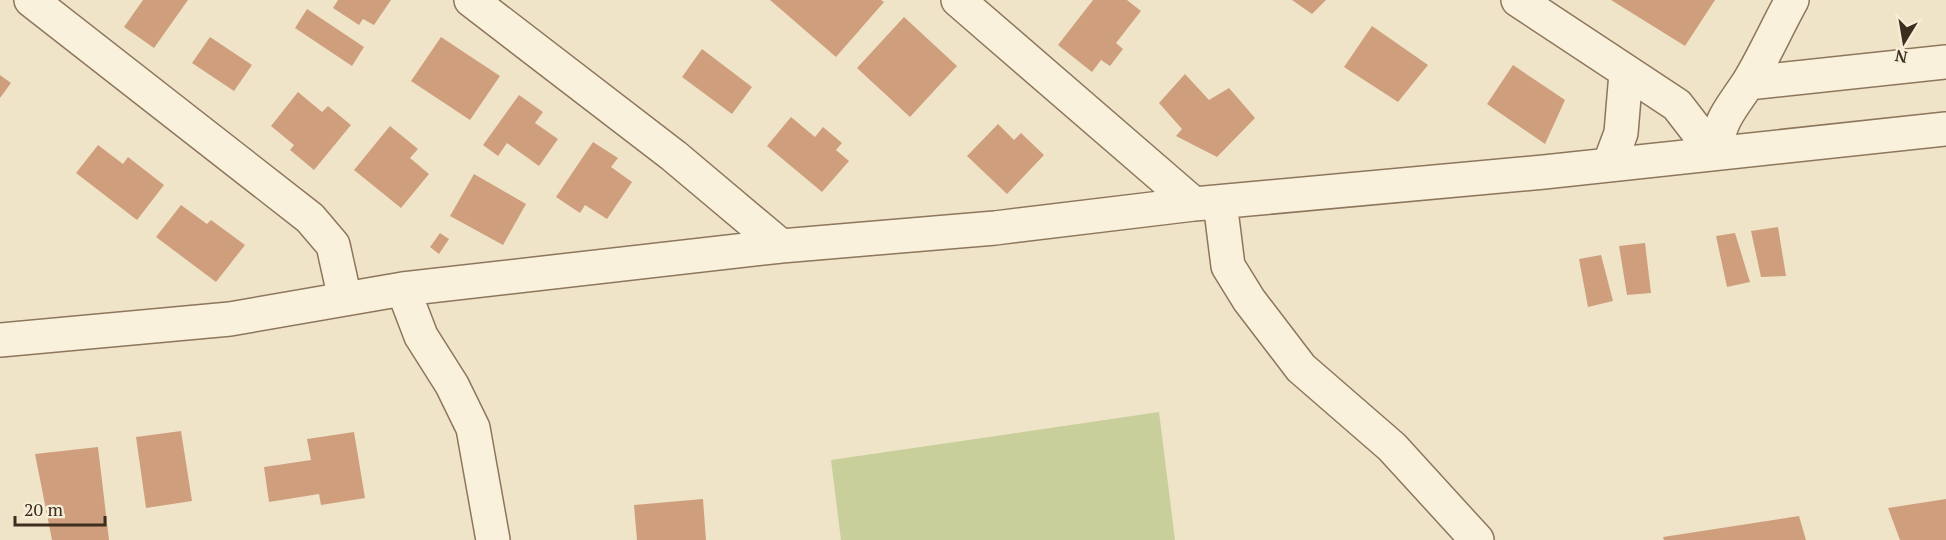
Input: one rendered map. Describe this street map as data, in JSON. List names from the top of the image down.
{
  "scale_bar": "20 m",
  "north": "bottom"
}
